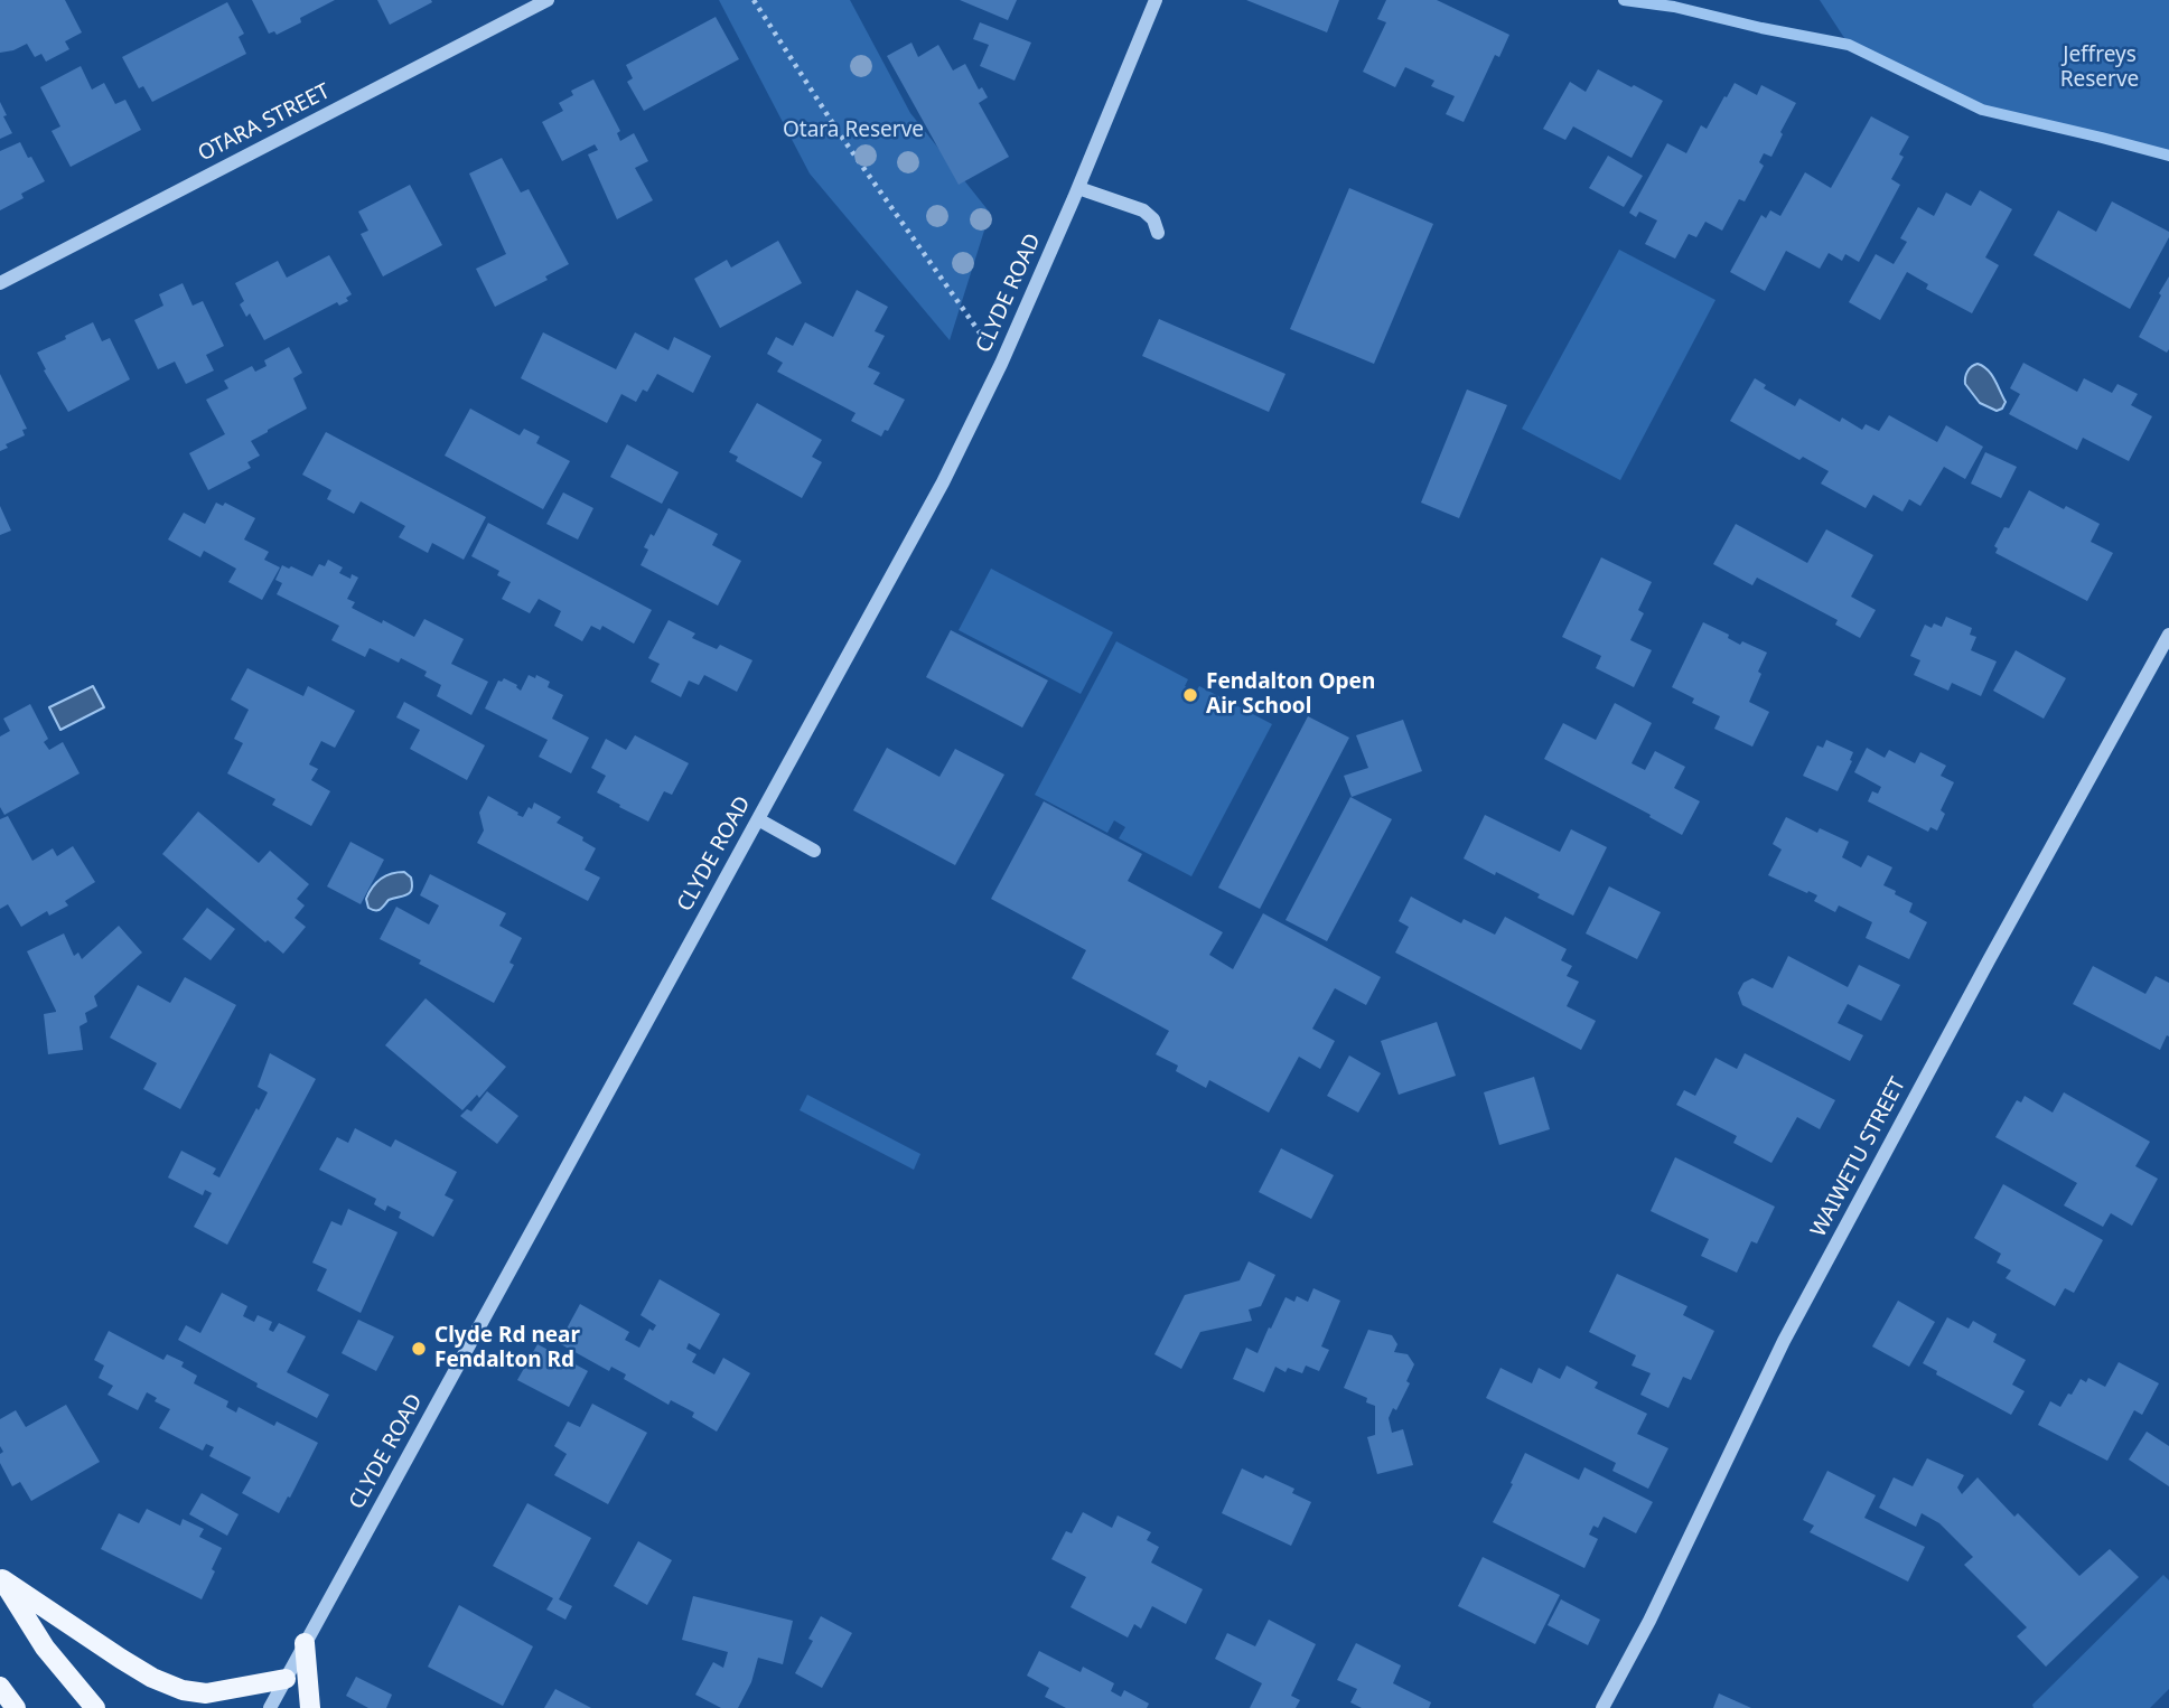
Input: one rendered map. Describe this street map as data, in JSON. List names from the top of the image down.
{
  "streets": {
    "street": ["OTARA STREET", "CLYDE ROAD", "WAIWETU STREET"]
  },
  "parks": ["Jeffreys Reserve", "Otara Reserve"],
  "places": ["Fendalton Open Air School", "Clyde Rd near Fendalton Rd"]
}
